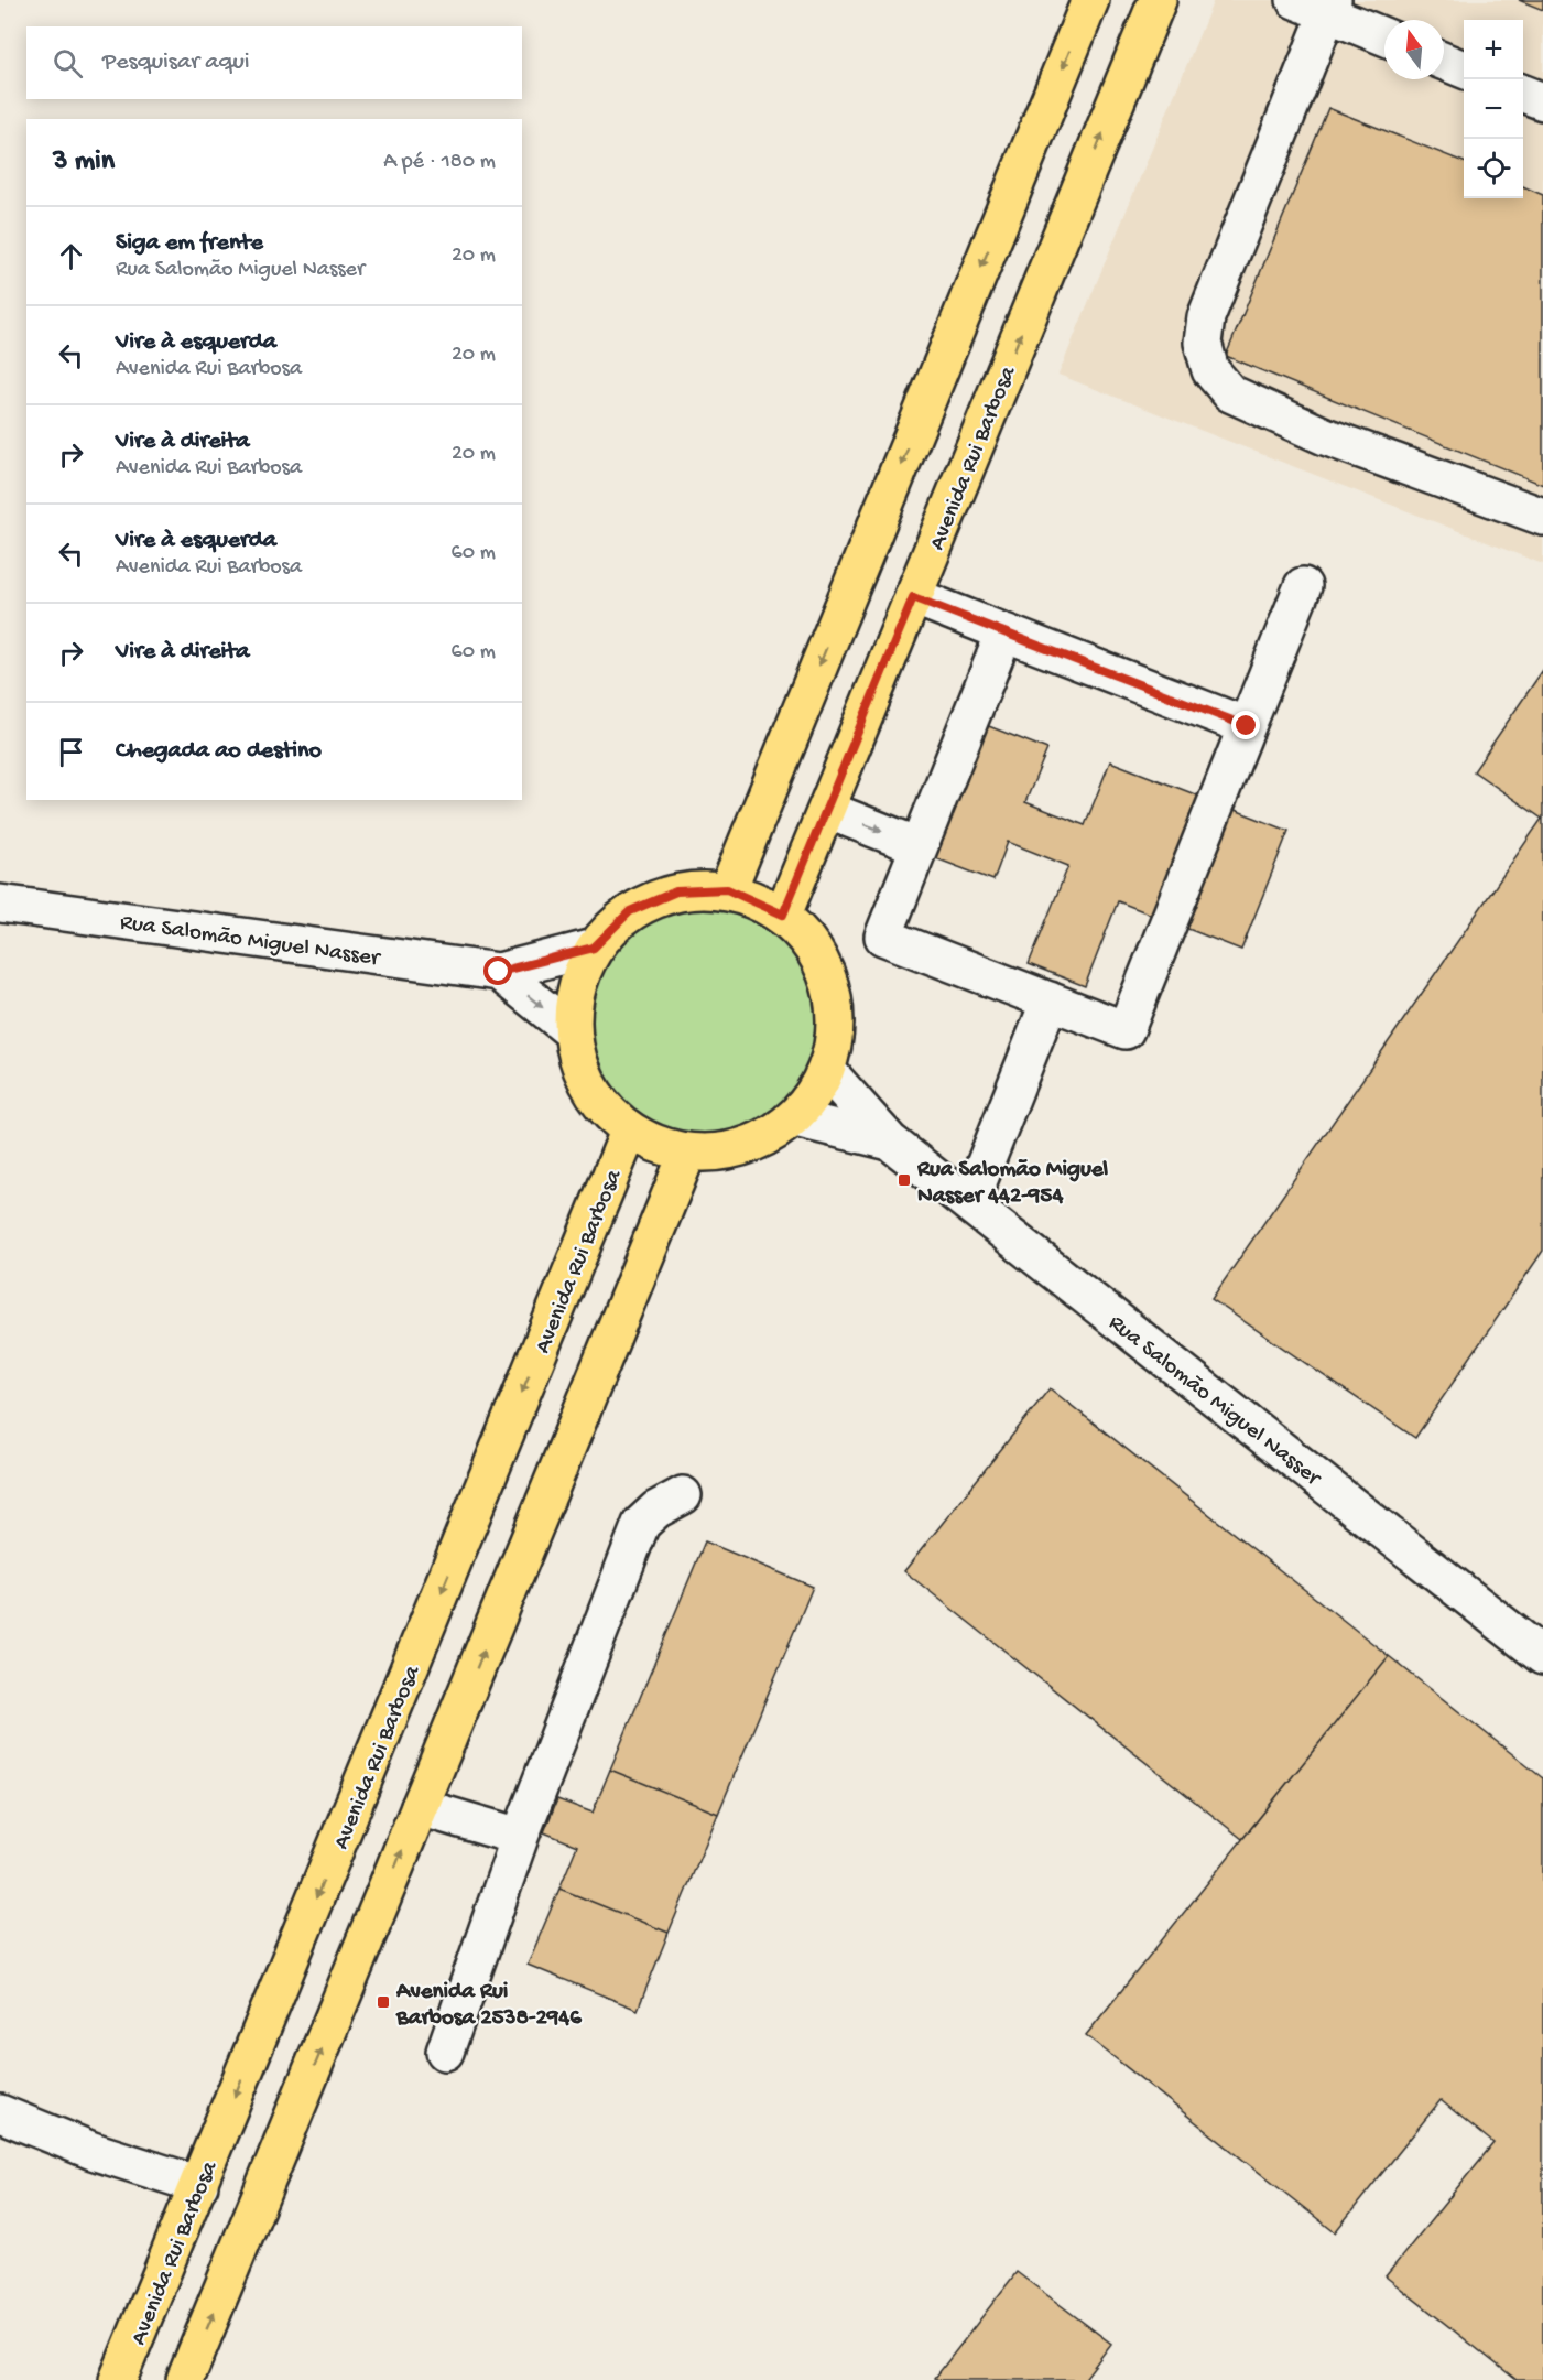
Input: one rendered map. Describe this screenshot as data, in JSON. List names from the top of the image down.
{
  "streets": {
    "main road": ["Avenida Rui Barbosa"],
    "street": ["Rua Salomão Miguel Nasser"]
  },
  "places": {
    "transit": ["Rua Salomão Miguel Nasser 442-954", "Avenida Rui Barbosa 2538-2946"]
  },
  "north": "top",
  "page": {
    "map_buttons": ["+", "−"],
    "search": "Pesquisar aqui",
    "heading": ["3 min", "A pé · 180 m"],
    "list": [
      ["Siga em frente", "Rua Salomão Miguel Nasser", "20 m"],
      ["Vire à esquerda", "Avenida Rui Barbosa", "20 m"],
      ["Vire à direita", "Avenida Rui Barbosa", "20 m"],
      ["Vire à esquerda", "Avenida Rui Barbosa", "60 m"],
      ["Vire à direita", "60 m"],
      "Chegada ao destino"
    ]
  }
}
